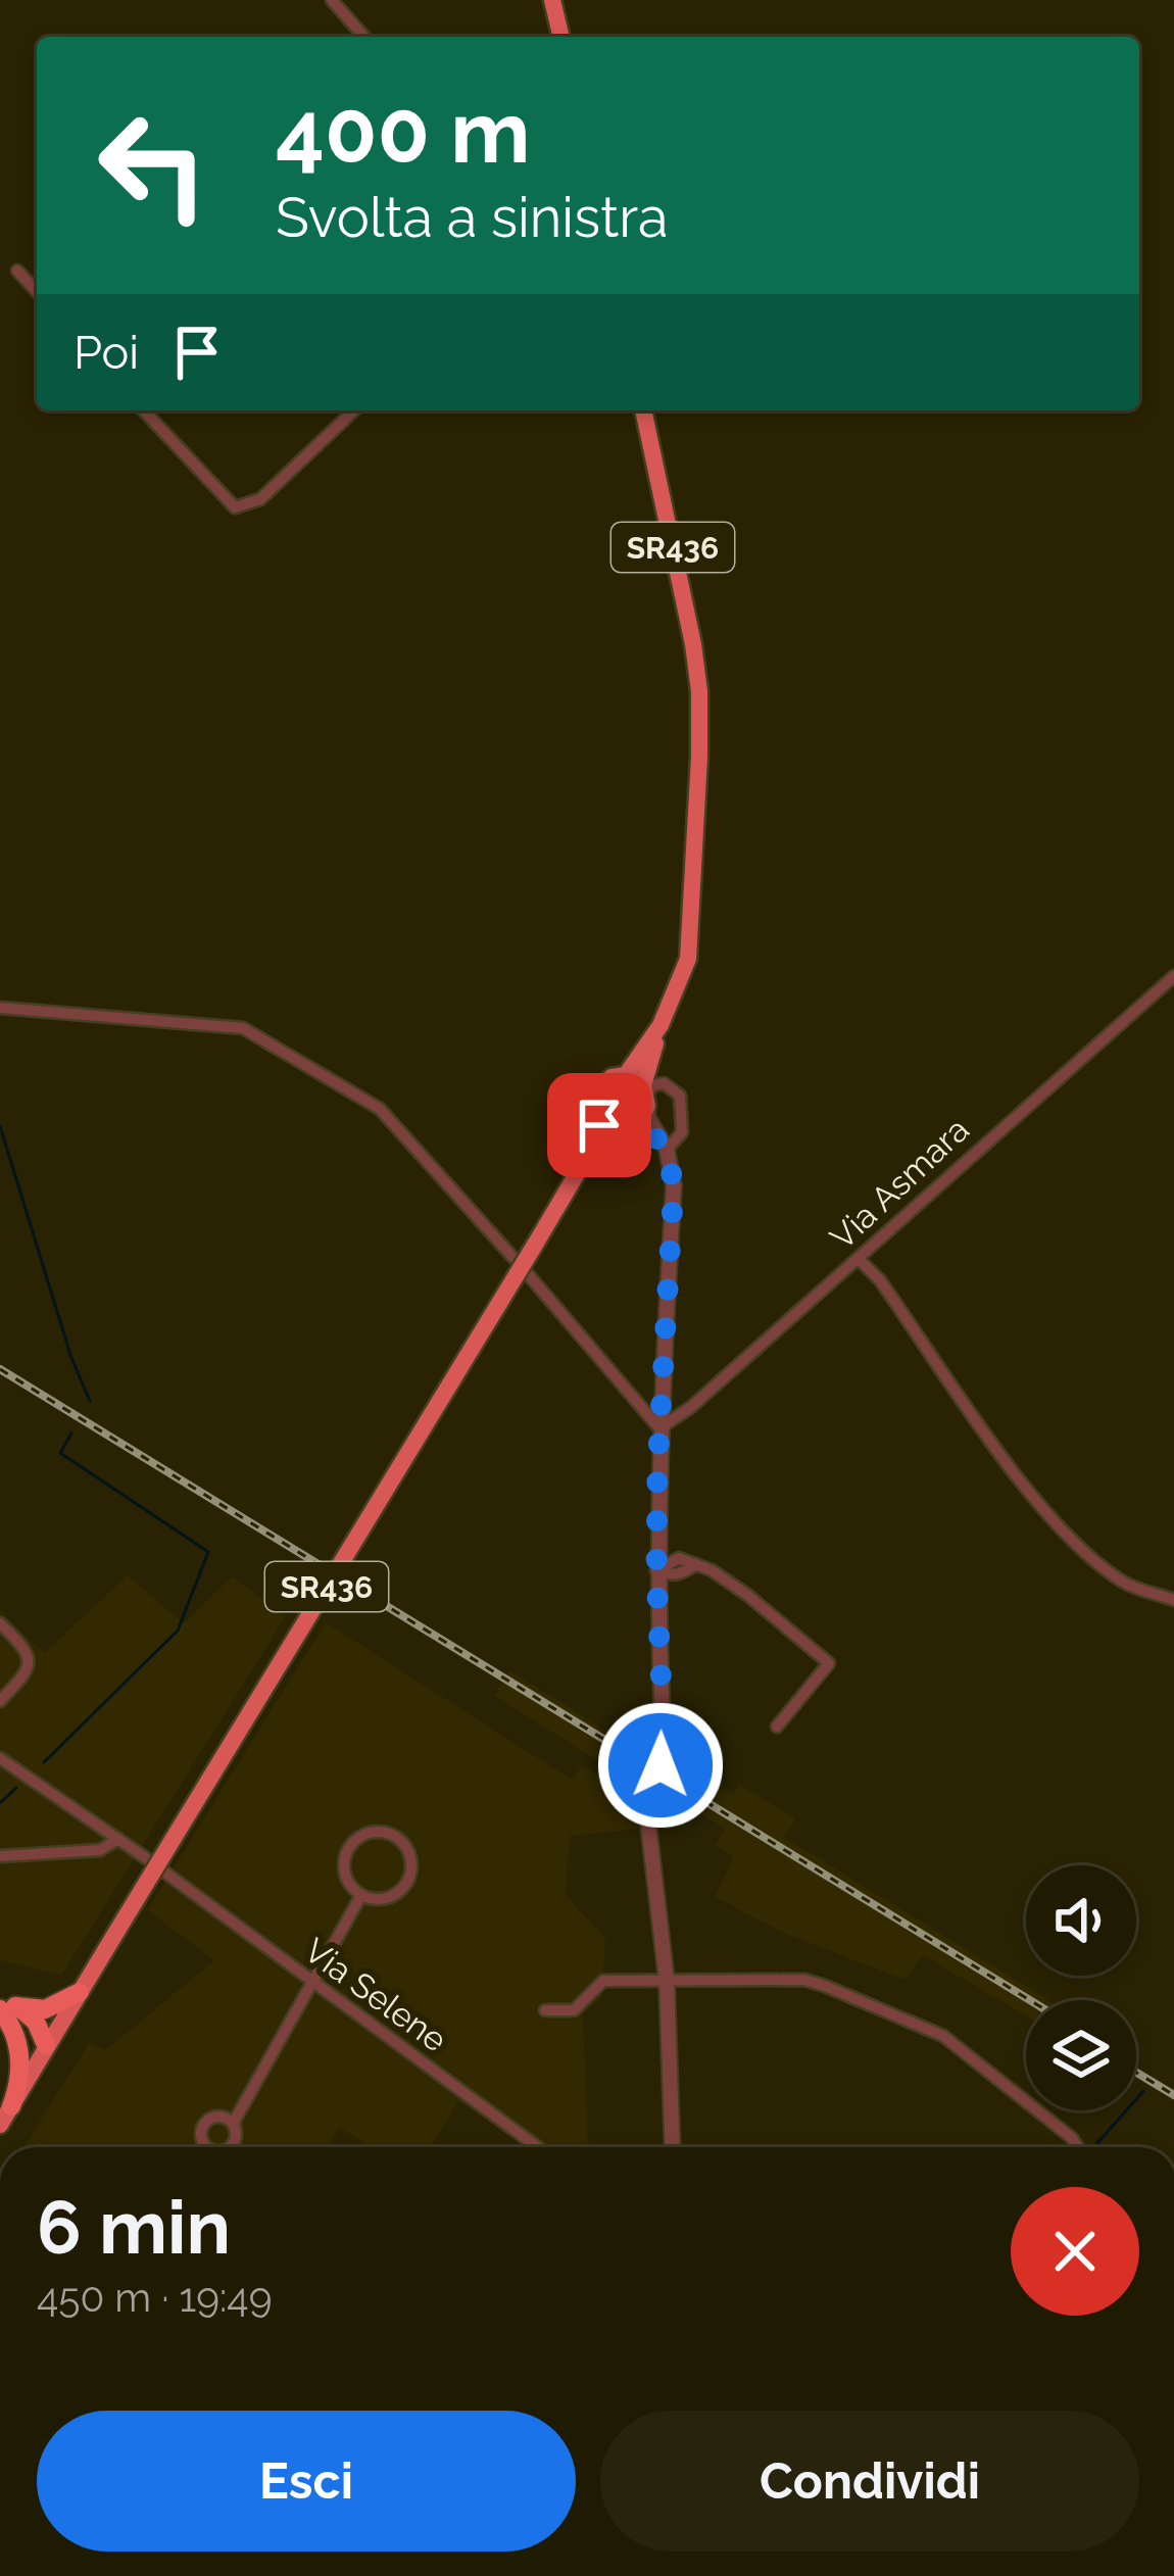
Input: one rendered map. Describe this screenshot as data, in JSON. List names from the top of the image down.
{
  "streets": {
    "main road": ["SR436"],
    "street": ["Via Asmara", "Via Selene"]
  },
  "page": {
    "turn": ["400 m", "Svolta a sinistra"],
    "then": "Poi",
    "heading": ["6 min", "450 m · 19:49"],
    "buttons": ["Esci", "Condividi"]
  }
}
